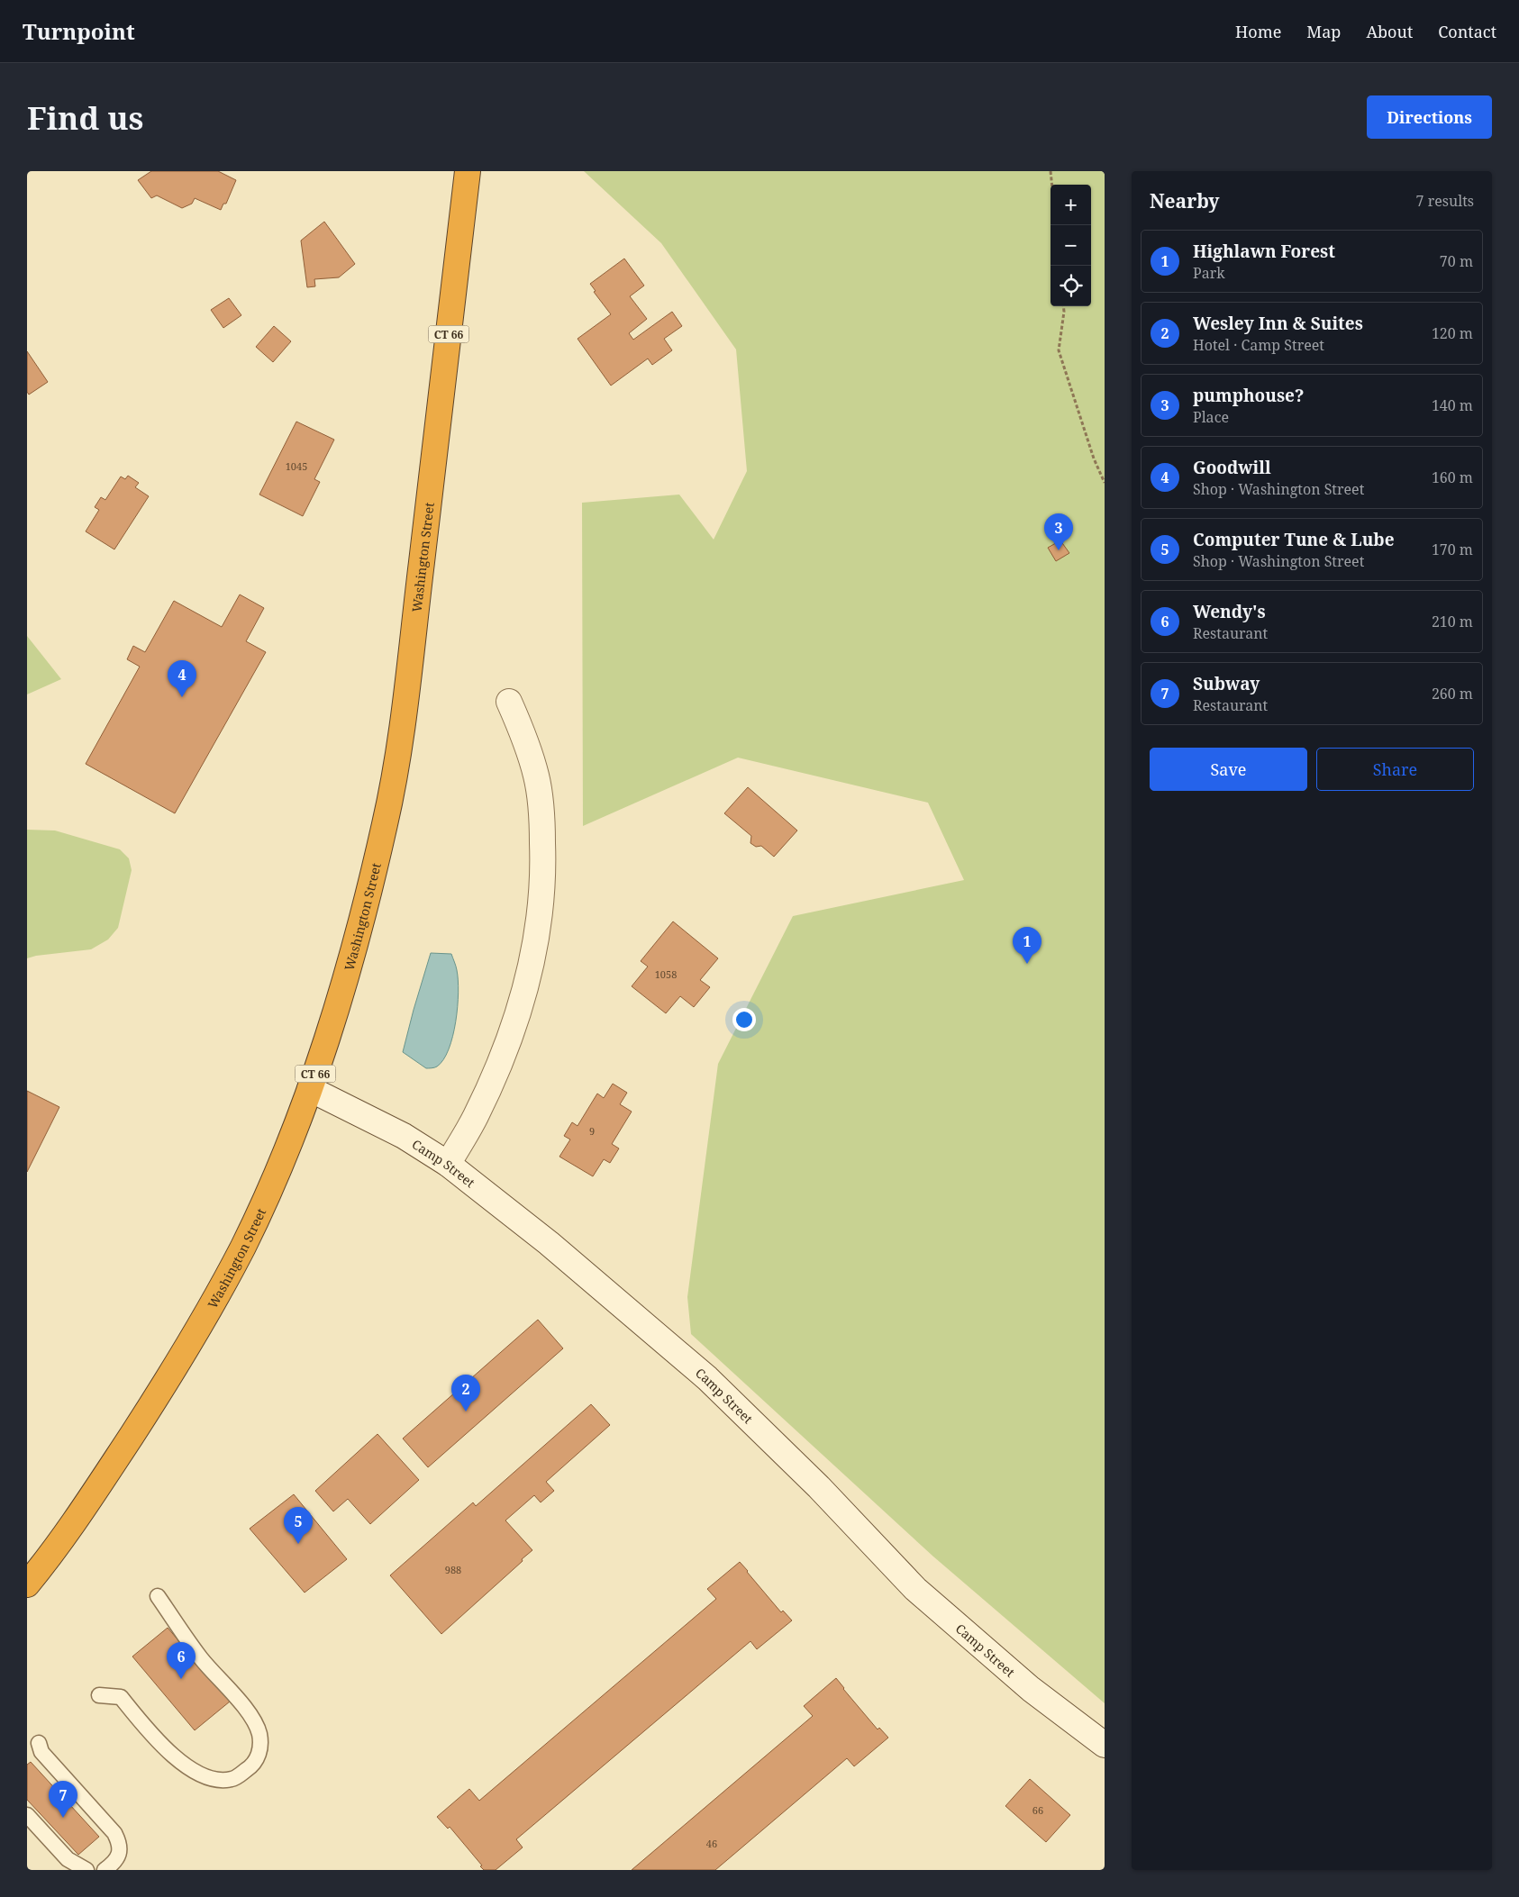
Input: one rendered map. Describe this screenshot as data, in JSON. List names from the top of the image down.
{
  "streets": {
    "highway": ["CT 66", "Washington Street"],
    "street": ["Camp Street"]
  },
  "crossings": [
    ["Washington Street", "Camp Street"]
  ],
  "house_numbers": [
    "1045",
    "1058",
    "9",
    "988",
    "66",
    "46"
  ],
  "page": {
    "header": "Turnpoint",
    "nav": [
      "Home",
      "Map",
      "About",
      "Contact"
    ],
    "buttons": [
      "Directions",
      ["Save", "Share"]
    ],
    "title": "Find us",
    "heading": ["Nearby", "7 results"],
    "map_buttons": ["+", "−"],
    "list": [
      {
        "mark": "1",
        "name": "Highlawn Forest",
        "note": "Park",
        "value": "70 m"
      },
      {
        "mark": "2",
        "name": "Wesley Inn & Suites",
        "note": "Hotel · Camp Street",
        "value": "120 m"
      },
      {
        "mark": "3",
        "name": "pumphouse?",
        "note": "Place",
        "value": "140 m"
      },
      {
        "mark": "4",
        "name": "Goodwill",
        "note": "Shop · Washington Street",
        "value": "160 m"
      },
      {
        "mark": "5",
        "name": "Computer Tune & Lube",
        "note": "Shop · Washington Street",
        "value": "170 m"
      },
      {
        "mark": "6",
        "name": "Wendy's",
        "note": "Restaurant",
        "value": "210 m"
      },
      {
        "mark": "7",
        "name": "Subway",
        "note": "Restaurant",
        "value": "260 m"
      }
    ],
    "pins": [
      "3",
      "4",
      "1",
      "2",
      "5",
      "6",
      "7"
    ]
  }
}
